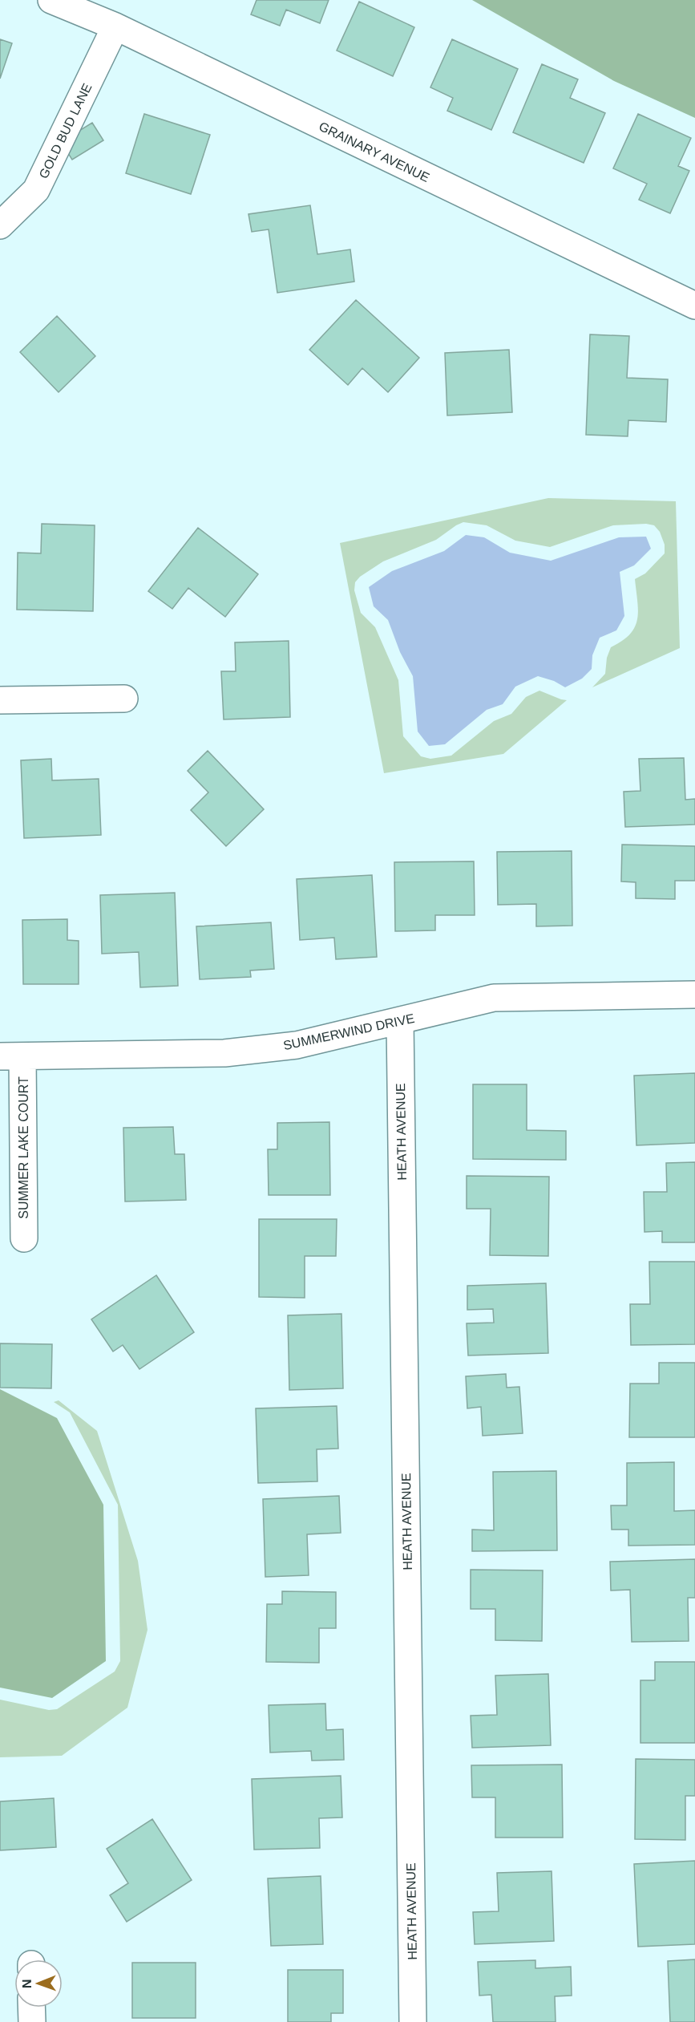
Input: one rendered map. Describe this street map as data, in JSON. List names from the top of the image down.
{
  "streets": {
    "street": [
      "GOLD BUD LANE",
      "GRAINARY AVENUE",
      "SUMMERWIND DRIVE",
      "HEATH AVENUE",
      "SUMMER LAKE COURT"
    ]
  },
  "crossings": [
    ["GOLD BUD LANE", "GRAINARY AVENUE"],
    ["SUMMERWIND DRIVE", "HEATH AVENUE"],
    ["SUMMERWIND DRIVE", "SUMMER LAKE COURT"]
  ],
  "north": "left"
}
